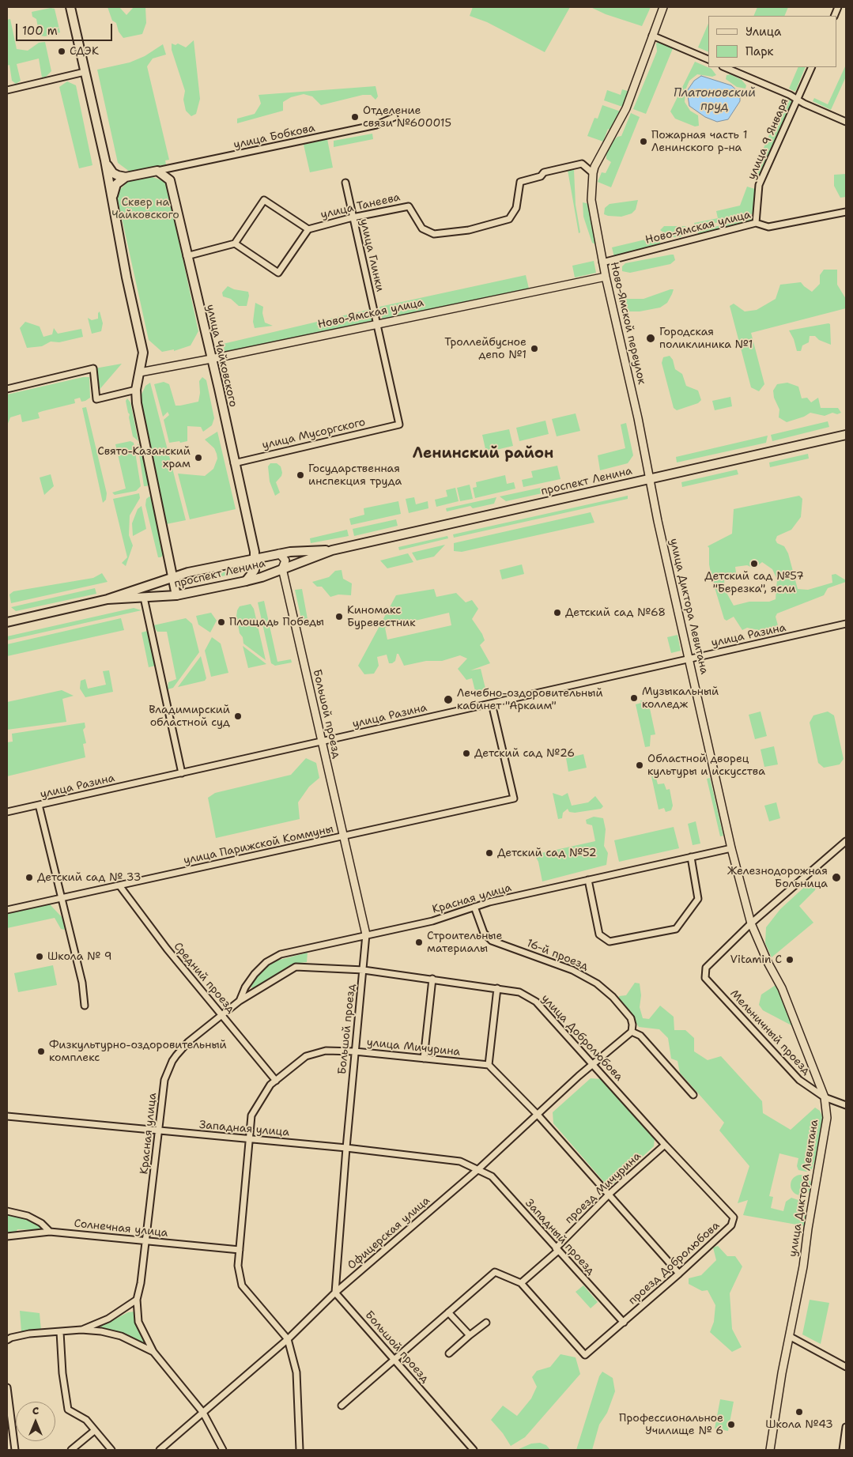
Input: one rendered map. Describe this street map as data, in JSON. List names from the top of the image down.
{
  "streets": {
    "main road": ["улица Чайковского", "проспект Ленина"],
    "street": [
      "улица Бобкова",
      "улица 9 Января",
      "улица Танеева",
      "Ново-Ямская улица",
      "улица Глинки",
      "Ново-Ямской переулок",
      "улица Мусоргского",
      "улица Диктора Левитана",
      "улица Разина",
      "Большой проезд",
      "улица Парижской Коммуны",
      "Красная улица",
      "16-й проезд",
      "Средний проезд",
      "Мельничный проезд",
      "улица Добролюбова",
      "улица Мичурина",
      "Западная улица",
      "проезд Мичурина",
      "Солнечная улица",
      "Офицерская улица",
      "Западный проезд",
      "проезд Добролюбова"
    ]
  },
  "crossings": [
    ["улица Бобкова", "улица Чайковского"],
    ["улица 9 Января", "Ново-Ямская улица"],
    ["улица Танеева", "улица Глинки"],
    ["улица Танеева", "Ново-Ямской переулок"],
    ["Ново-Ямская улица", "улица Глинки"],
    ["Ново-Ямская улица", "Ново-Ямской переулок"],
    ["Ново-Ямская улица", "улица Чайковского"],
    ["улица Глинки", "улица Мусоргского"],
    ["Ново-Ямской переулок", "проспект Ленина"],
    ["Ново-Ямской переулок", "улица Диктора Левитана"],
    ["улица Чайковского", "улица Мусоргского"],
    ["улица Чайковского", "проспект Ленина"],
    ["проспект Ленина", "улица Диктора Левитана"],
    ["проспект Ленина", "Большой проезд"],
    ["улица Диктора Левитана", "улица Разина"],
    ["улица Диктора Левитана", "Красная улица"],
    ["улица Диктора Левитана", "Мельничный проезд"],
    ["улица Разина", "Большой проезд"],
    ["улица Разина", "улица Парижской Коммуны"],
    ["Большой проезд", "улица Парижской Коммуны"],
    ["Большой проезд", "Красная улица"],
    ["Большой проезд", "улица Добролюбова"],
    ["Большой проезд", "улица Мичурина"],
    ["Большой проезд", "Западная улица"],
    ["Большой проезд", "Офицерская улица"],
    ["улица Парижской Коммуны", "Средний проезд"],
    ["Красная улица", "16-й проезд"],
    ["Красная улица", "Средний проезд"],
    ["Красная улица", "улица Добролюбова"],
    ["Красная улица", "Западная улица"],
    ["Красная улица", "Солнечная улица"],
    ["16-й проезд", "Офицерская улица"],
    ["Средний проезд", "улица Мичурина"],
    ["улица Добролюбова", "проезд Мичурина"],
    ["улица Добролюбова", "Офицерская улица"],
    ["улица Добролюбова", "проезд Добролюбова"],
    ["улица Мичурина", "Западная улица"],
    ["улица Мичурина", "Солнечная улица"],
    ["улица Мичурина", "Офицерская улица"],
    ["Западная улица", "Офицерская улица"],
    ["Западная улица", "Западный проезд"],
    ["проезд Мичурина", "Западный проезд"],
    ["проезд Мичурина", "проезд Добролюбова"],
    ["Офицерская улица", "Западный проезд"],
    ["Западный проезд", "проезд Добролюбова"]
  ],
  "districts": ["Ленинский район"],
  "water": ["Платоновский пруд"],
  "parks": ["Сквер на Чайковского"],
  "places": [
    "СДЭК",
    "Отделение связи №600015",
    "Пожарная часть 1 Ленинского р-на",
    "Городская поликлиника №1",
    "Троллейбусное депо №1",
    "Свято-Казанский храм",
    "Государственная инспекция труда",
    "Детский сад №57 \"Березка\", ясли",
    "Детский сад №68",
    "Киномакс Буревестник",
    "Площадь Победы",
    "Музыкальный колледж",
    "Лечебно-оздоровительный кабинет \"Аркаим\"",
    "Владимирский областной суд",
    "Детский сад №26",
    "Областной дворец культуры и искусства",
    "Детский сад №52",
    "Детский сад № 33",
    "Железнодорожная Больница",
    "Строительные материалы",
    "Школа № 9",
    "Vitamin C",
    "Физкультурно-оздоровительный комплекс",
    "Школа №43",
    "Профессиональное Училище № 6"
  ],
  "legend": ["Улица", "Парк"],
  "scale_bar": "100 m",
  "north": "top"
}
